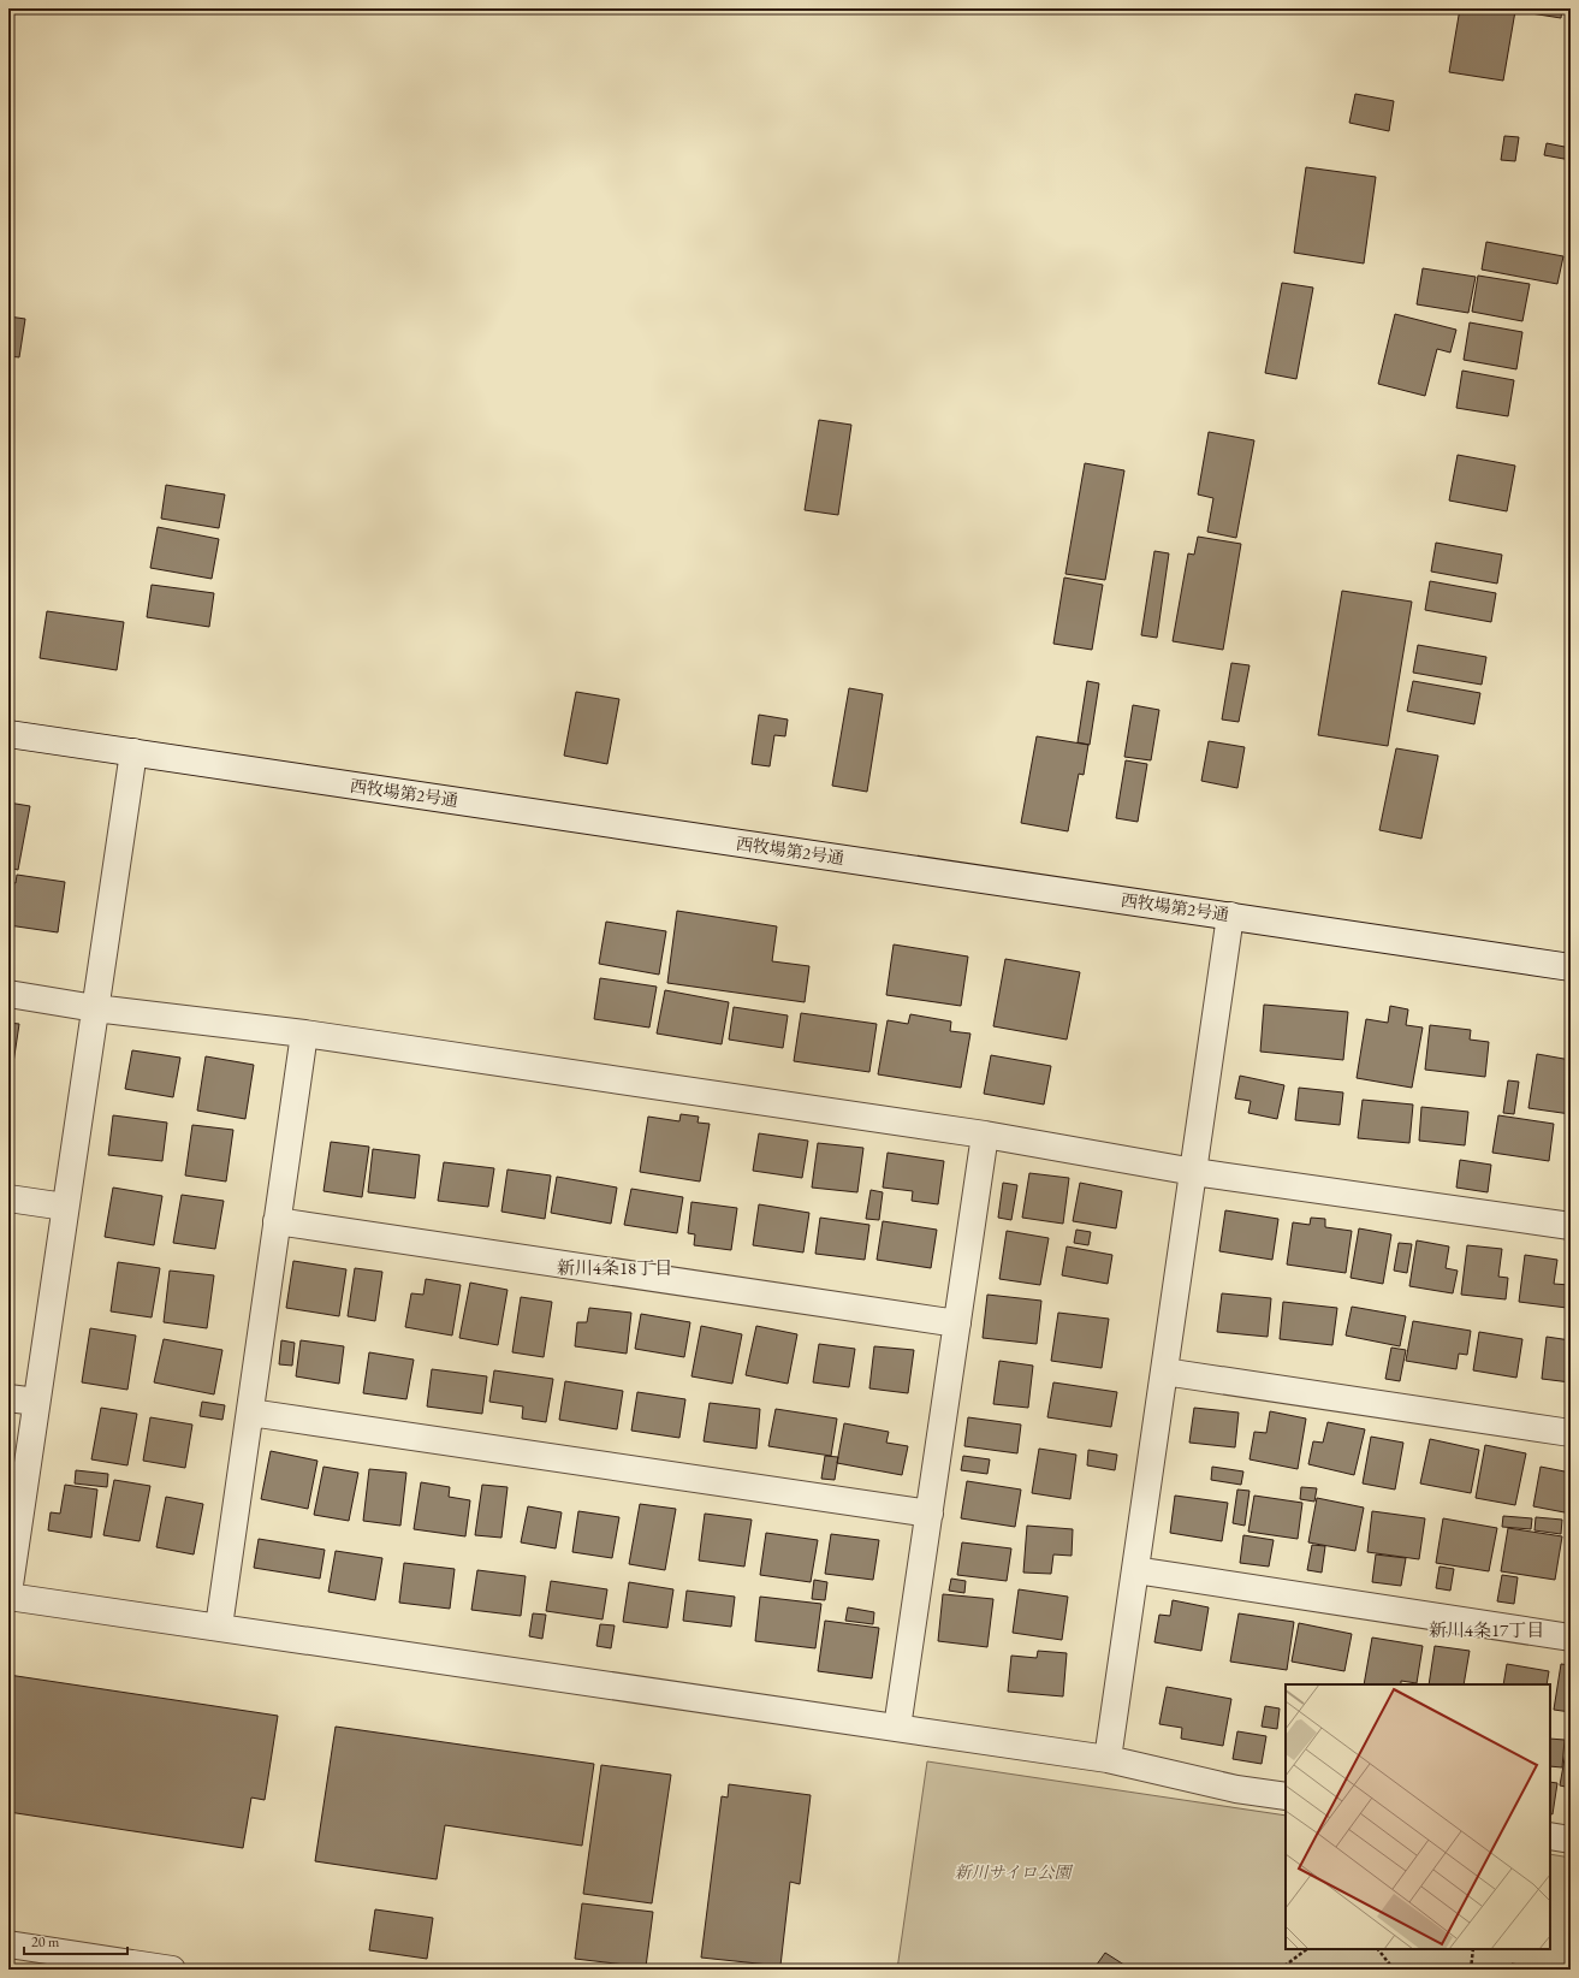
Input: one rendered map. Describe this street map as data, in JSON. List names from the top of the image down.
{
  "streets": {
    "street": ["西牧場第2号通"]
  },
  "districts": ["新川4条18丁目", "新川4条17丁目"],
  "parks": ["新川サイロ公園"],
  "scale_bar": "20 m"
}
